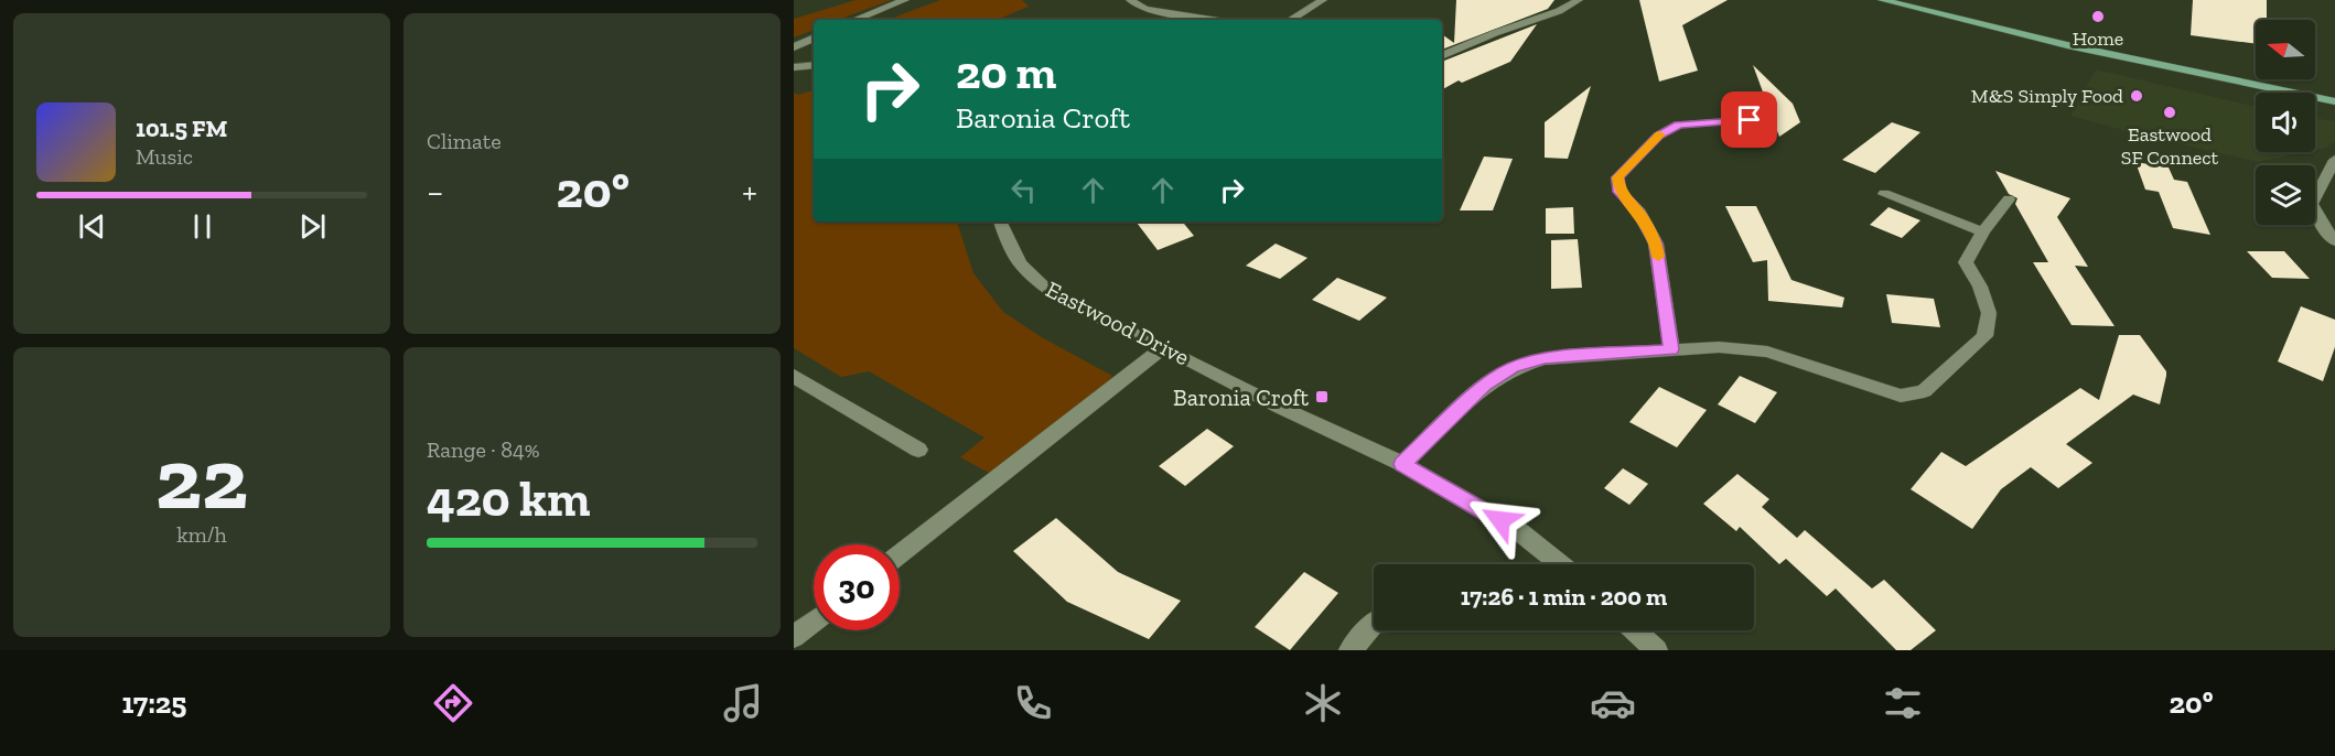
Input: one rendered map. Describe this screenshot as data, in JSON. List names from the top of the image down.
{
  "streets": {
    "street": ["Eastwood Drive"]
  },
  "places": {
    "other": ["Home", "M&S Simply Food", "Eastwood SF Connect"],
    "transit": ["Baronia Croft"]
  },
  "north": "left",
  "page": {
    "tile": [
      "Climate",
      ["22", "km/h"],
      ["Range · 84%", "420 km"]
    ],
    "turn": ["20 m", "Baronia Croft"],
    "song": ["101.5 FM", "Music"],
    "heat": ["−", "20°", "+"],
    "limit": "30",
    "trip": "17:26 · 1 min · 200 m",
    "tabs": ["17:25", "20°"]
  }
}
